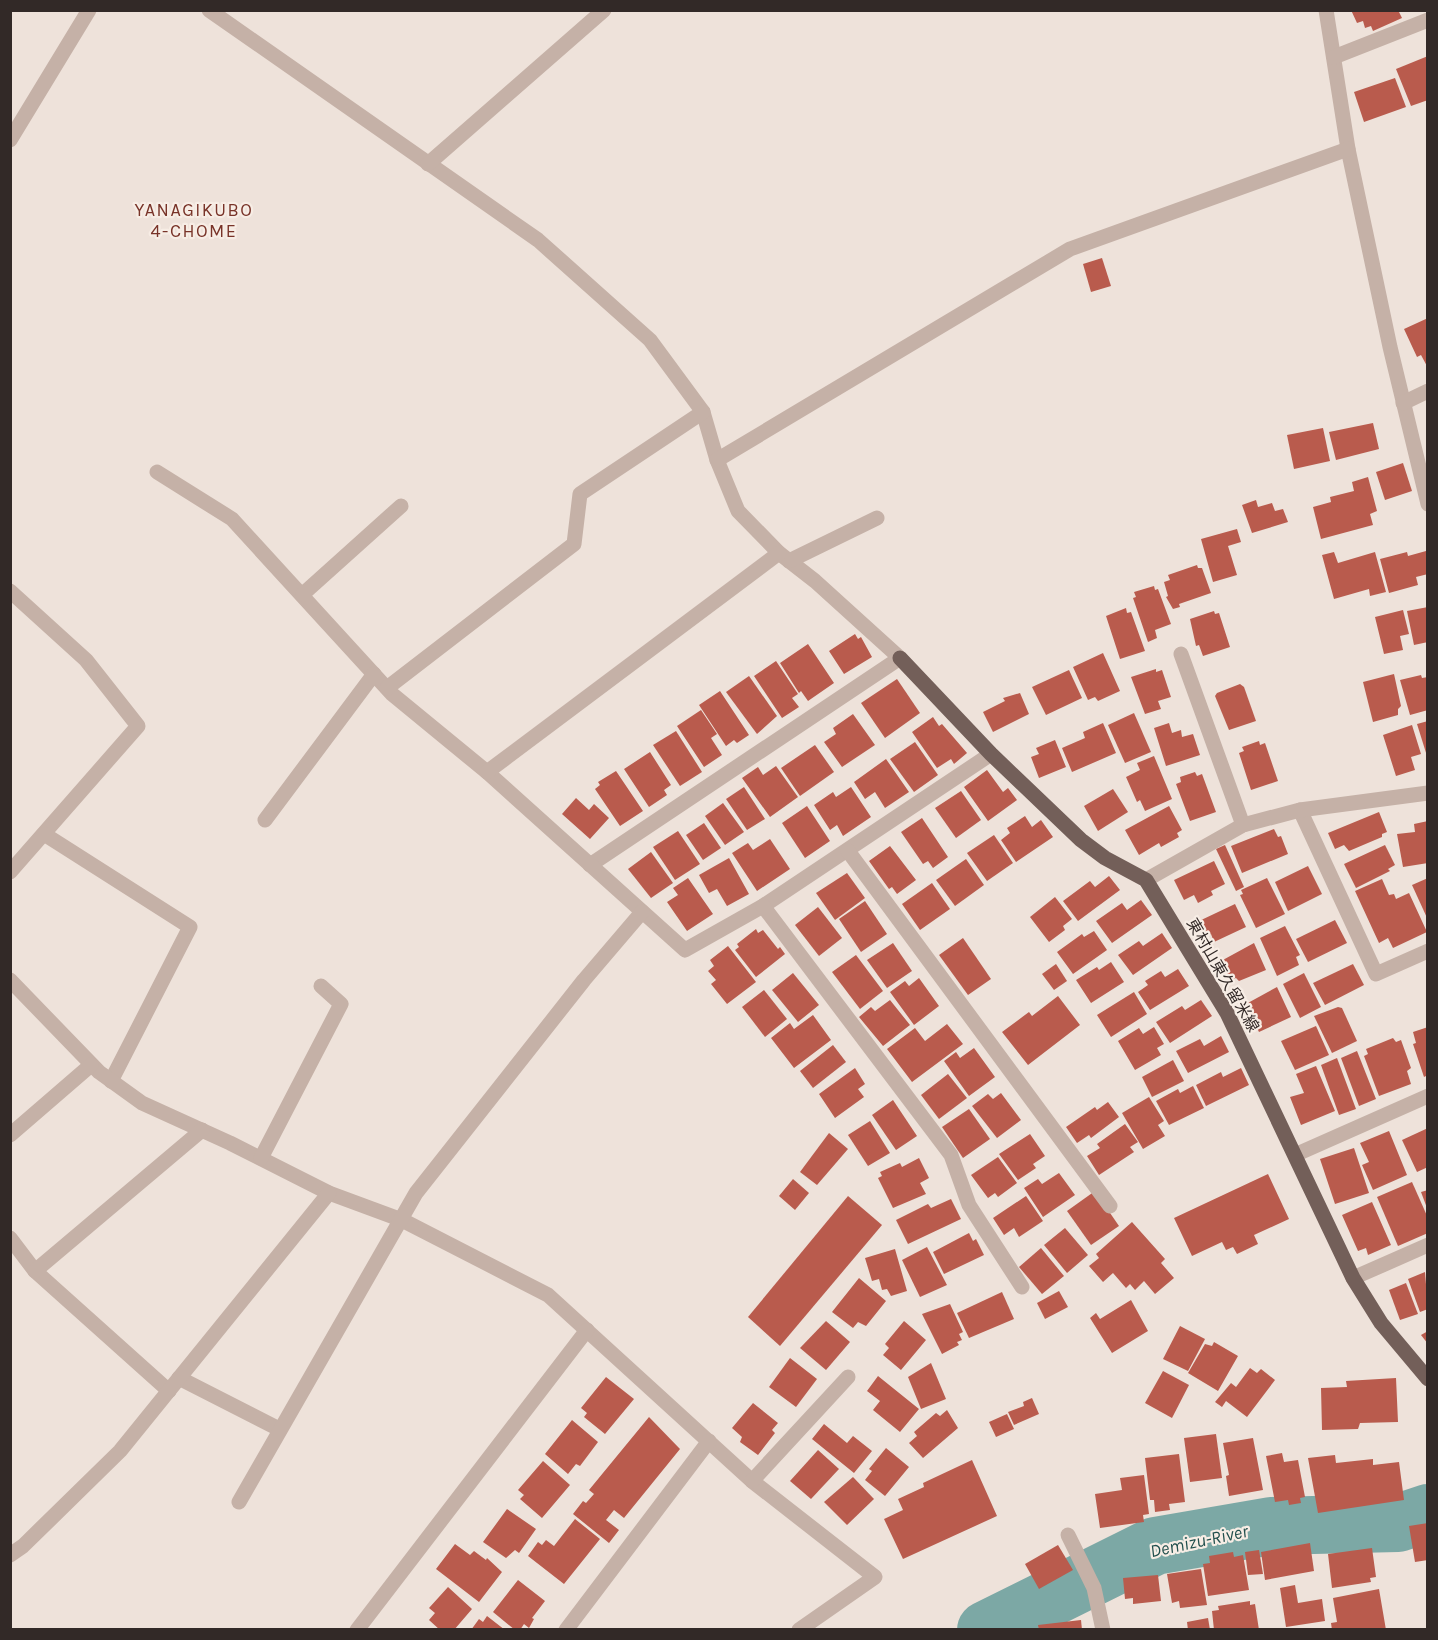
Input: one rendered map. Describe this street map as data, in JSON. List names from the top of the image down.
{
  "streets": {
    "main road": ["東村山東久留米線"]
  },
  "districts": ["YANAGIKUBO 4-CHOME"],
  "water": ["Demizu-River"]
}
